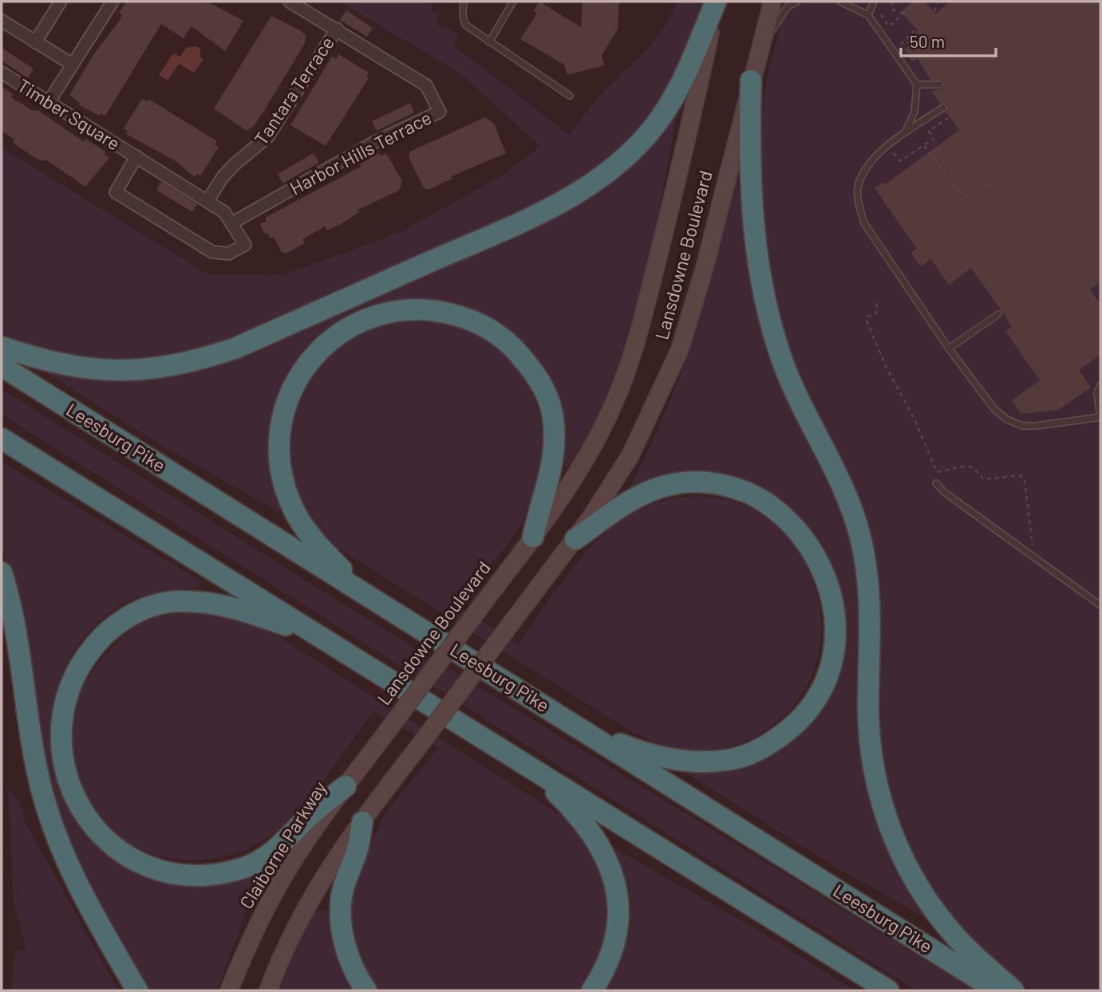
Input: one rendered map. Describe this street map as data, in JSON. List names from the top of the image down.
{
  "streets": {
    "highway": ["Leesburg Pike"],
    "main road": ["Lansdowne Boulevard", "Claiborne Parkway"],
    "street": ["Tantara Terrace", "Timber Square", "Harbor Hills Terrace"]
  },
  "crossings": [
    ["Tantara Terrace", "Timber Square"],
    ["Tantara Terrace", "Harbor Hills Terrace"],
    ["Timber Square", "Harbor Hills Terrace"],
    ["Lansdowne Boulevard", "Claiborne Parkway"]
  ],
  "scale_bar": "50 m"
}
